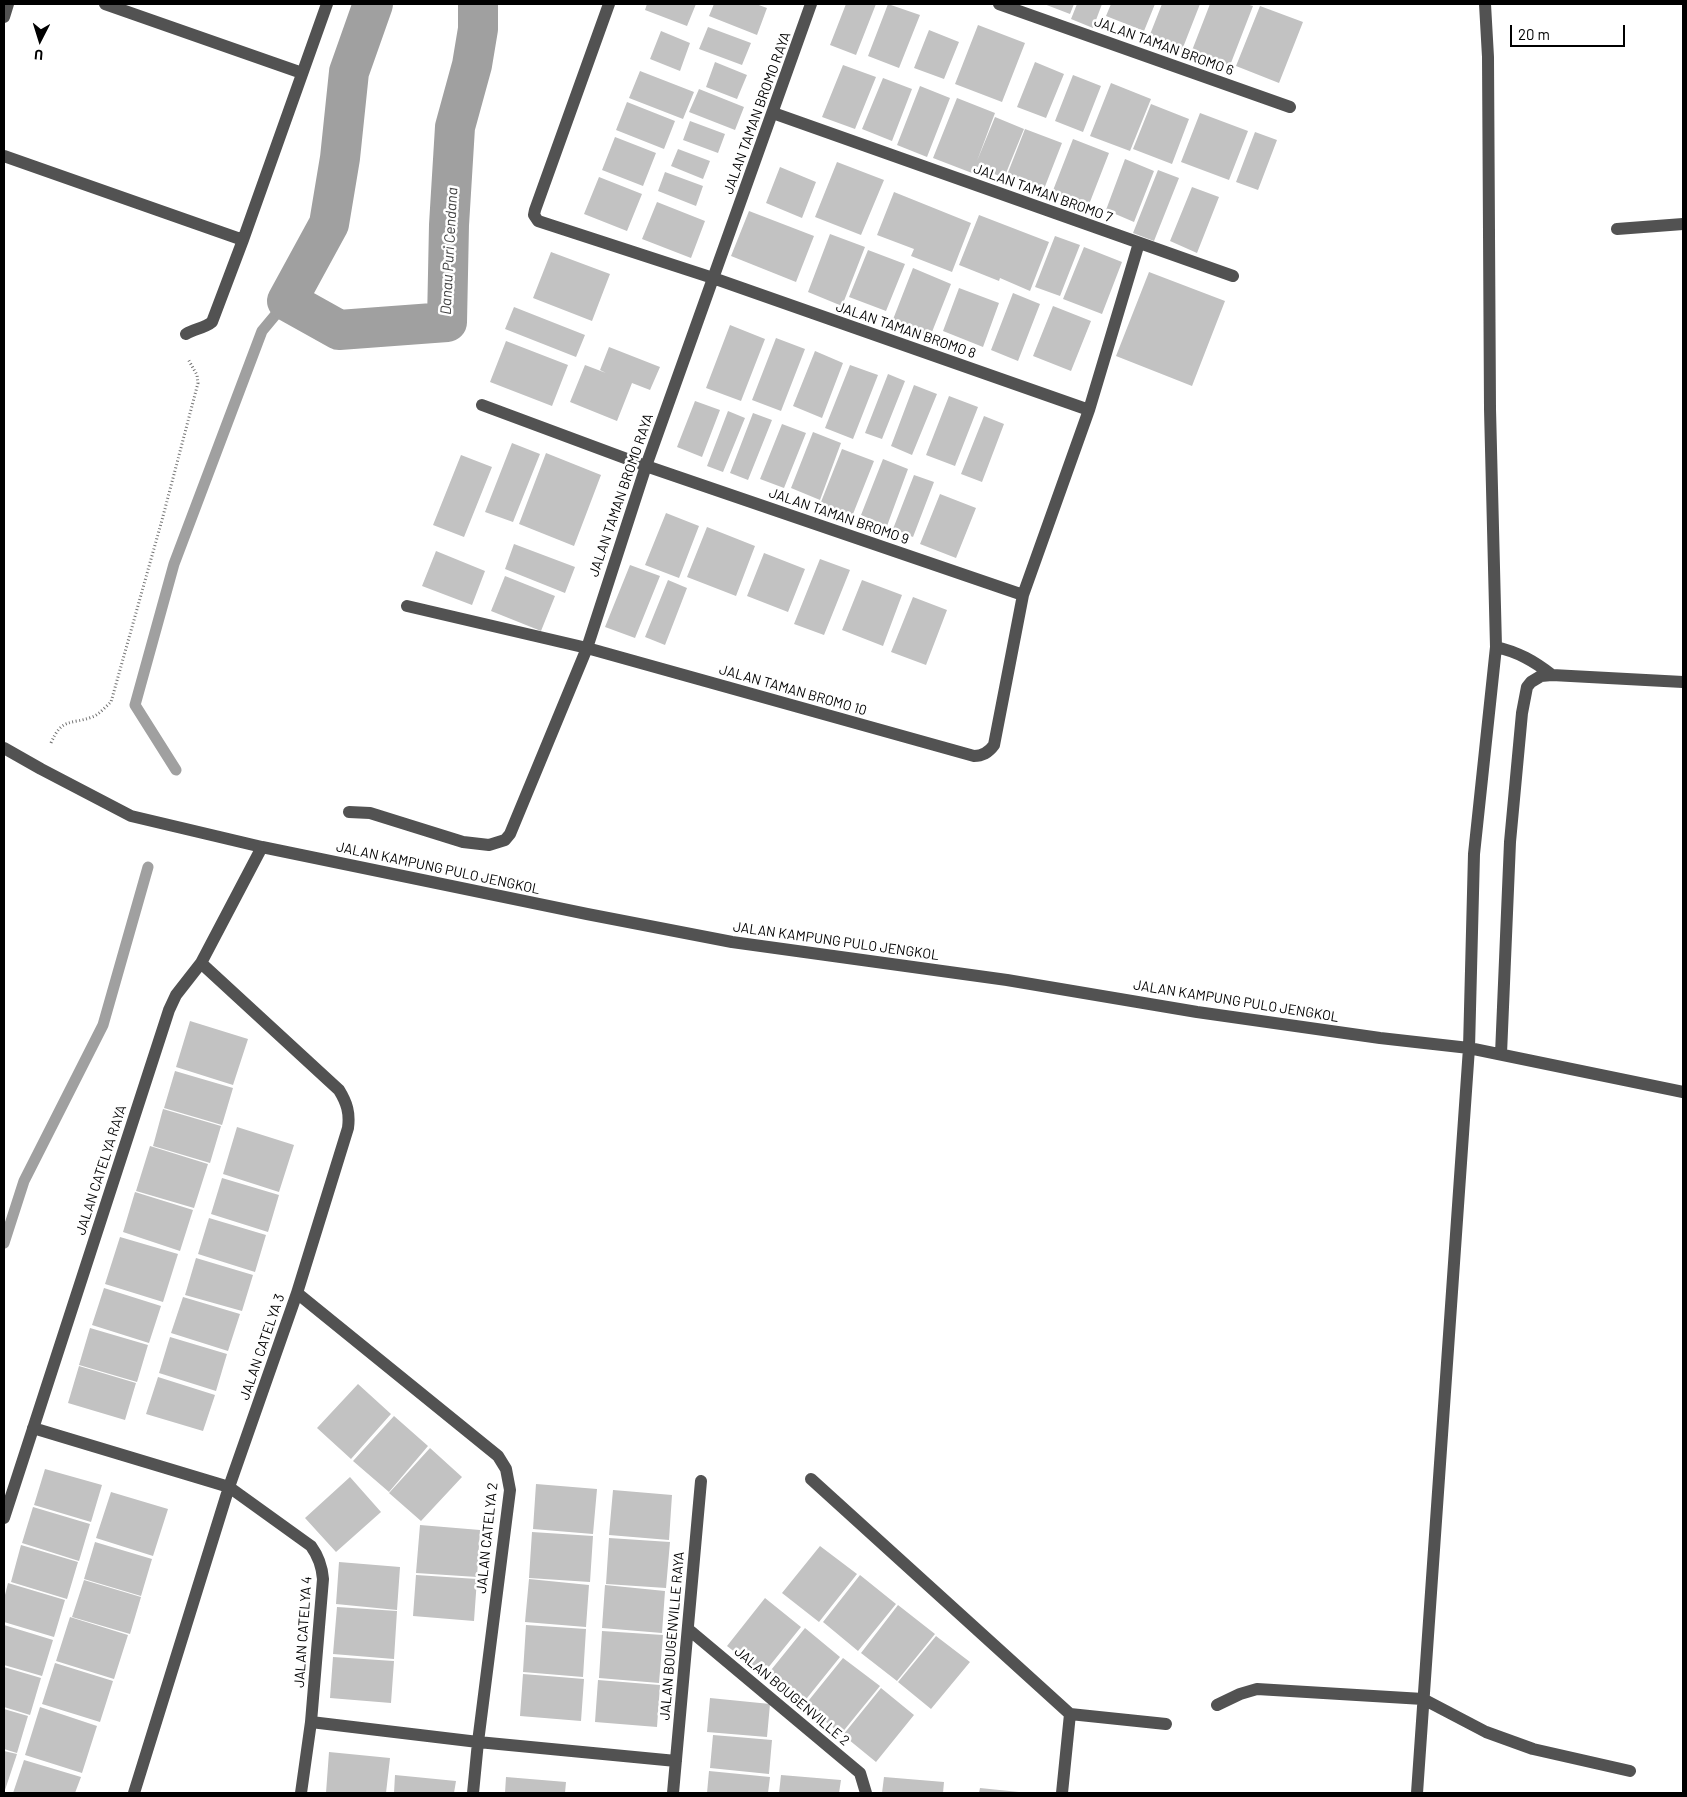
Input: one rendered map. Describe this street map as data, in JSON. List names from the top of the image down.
{
  "streets": {
    "street": [
      "JALAN TAMAN BROMO 6",
      "JALAN TAMAN BROMO RAYA",
      "JALAN TAMAN BROMO 7",
      "JALAN TAMAN BROMO 8",
      "JALAN TAMAN BROMO 9",
      "JALAN TAMAN BROMO 10",
      "JALAN KAMPUNG PULO JENGKOL",
      "JALAN CATELYA RAYA",
      "JALAN CATELYA 3",
      "JALAN CATELYA 2",
      "JALAN CATELYA 4",
      "JALAN BOUGENVILLE RAYA",
      "JALAN BOUGENVILLE 2"
    ]
  },
  "crossings": [
    ["JALAN TAMAN BROMO RAYA", "JALAN TAMAN BROMO 7"],
    ["JALAN TAMAN BROMO RAYA", "JALAN TAMAN BROMO 8"],
    ["JALAN TAMAN BROMO RAYA", "JALAN TAMAN BROMO 9"],
    ["JALAN TAMAN BROMO RAYA", "JALAN TAMAN BROMO 10"],
    ["JALAN TAMAN BROMO 9", "JALAN TAMAN BROMO 10"],
    ["JALAN KAMPUNG PULO JENGKOL", "JALAN CATELYA RAYA"],
    ["JALAN CATELYA RAYA", "JALAN CATELYA 3"],
    ["JALAN CATELYA RAYA", "JALAN CATELYA 4"],
    ["JALAN CATELYA 3", "JALAN CATELYA 2"],
    ["JALAN CATELYA 3", "JALAN CATELYA 4"],
    ["JALAN BOUGENVILLE RAYA", "JALAN BOUGENVILLE 2"]
  ],
  "water": ["Danau Puri Cendana"],
  "scale_bar": "20 m",
  "north": "bottom"
}
